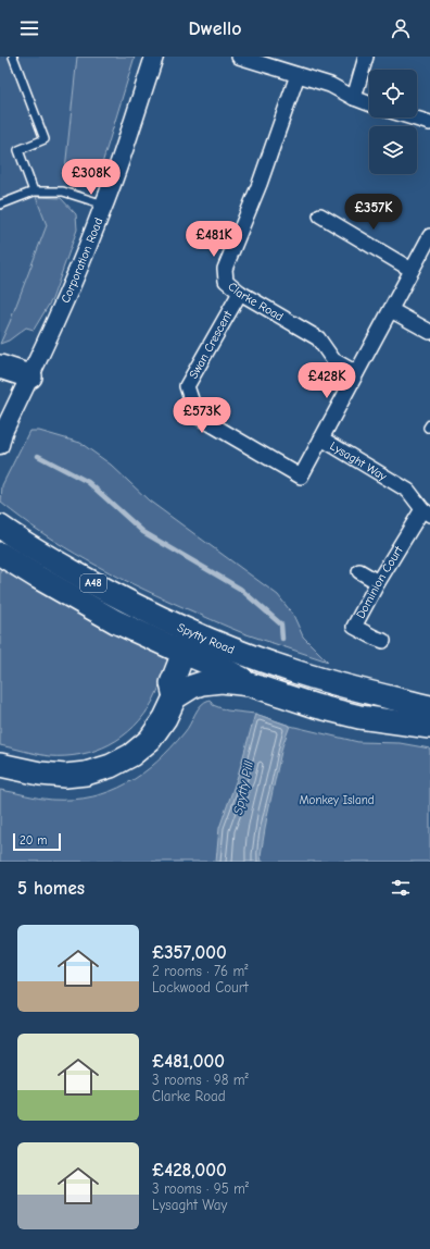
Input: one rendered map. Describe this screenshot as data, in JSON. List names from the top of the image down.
{
  "streets": {
    "main road": ["A48", "Spytty Road"],
    "street": [
      "Corporation Road",
      "Clarke Road",
      "Swan Crescent",
      "Lysaght Way",
      "Dominion Court"
    ]
  },
  "crossings": [
    ["Clarke Road", "Swan Crescent"],
    ["Clarke Road", "Lysaght Way"],
    ["Swan Crescent", "Lysaght Way"],
    ["Lysaght Way", "Dominion Court"],
    ["A48", "Spytty Road"]
  ],
  "water": ["Spytty Pill"],
  "parks": ["Monkey Island"],
  "scale_bar": "20 m",
  "page": {
    "header": "Dwello",
    "price": [
      "£308K",
      "£357K",
      "£481K",
      "£428K",
      "£573K"
    ],
    "scale": "20 m",
    "heading": "5 homes",
    "list": [
      {
        "name": "£357,000",
        "note": "2 rooms · 76 m² · Lockwood Court"
      },
      {
        "name": "£481,000",
        "note": "3 rooms · 98 m² · Clarke Road"
      },
      {
        "name": "£428,000",
        "note": "3 rooms · 95 m² · Lysaght Way"
      }
    ]
  }
}
